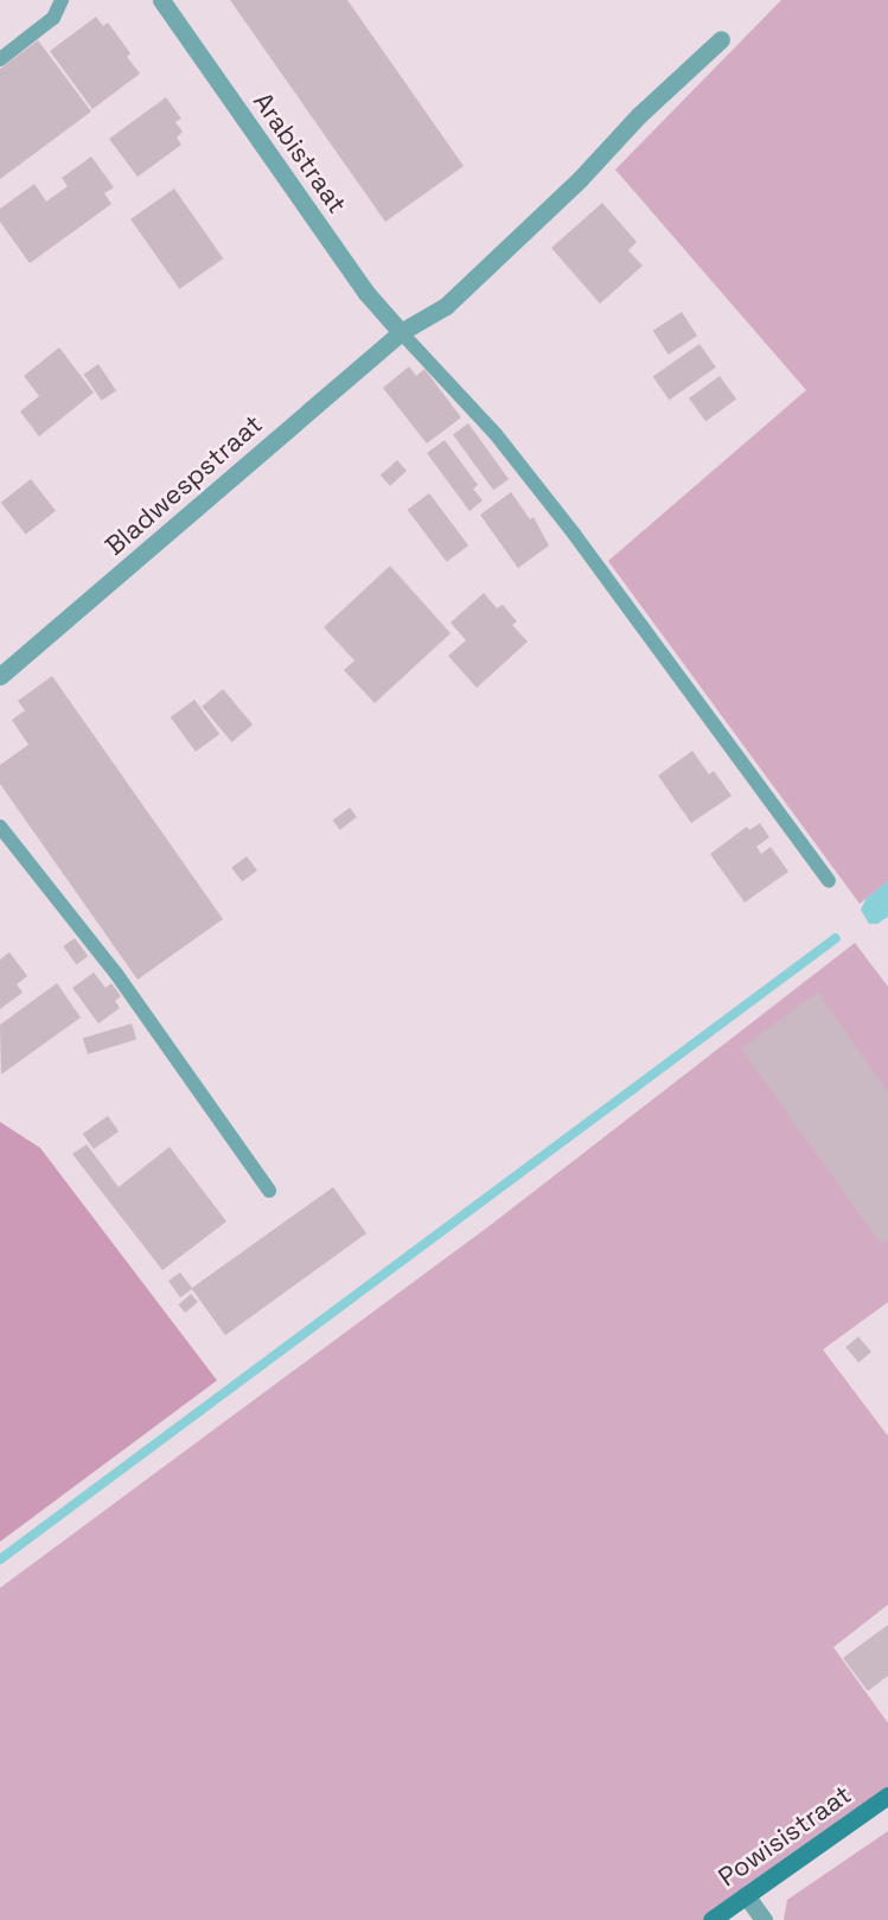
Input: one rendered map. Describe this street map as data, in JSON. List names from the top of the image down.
{
  "streets": {
    "street": ["Arabistraat", "Bladwespstraat", "Powisistraat"]
  },
  "crossings": [
    ["Arabistraat", "Bladwespstraat"]
  ]
}
